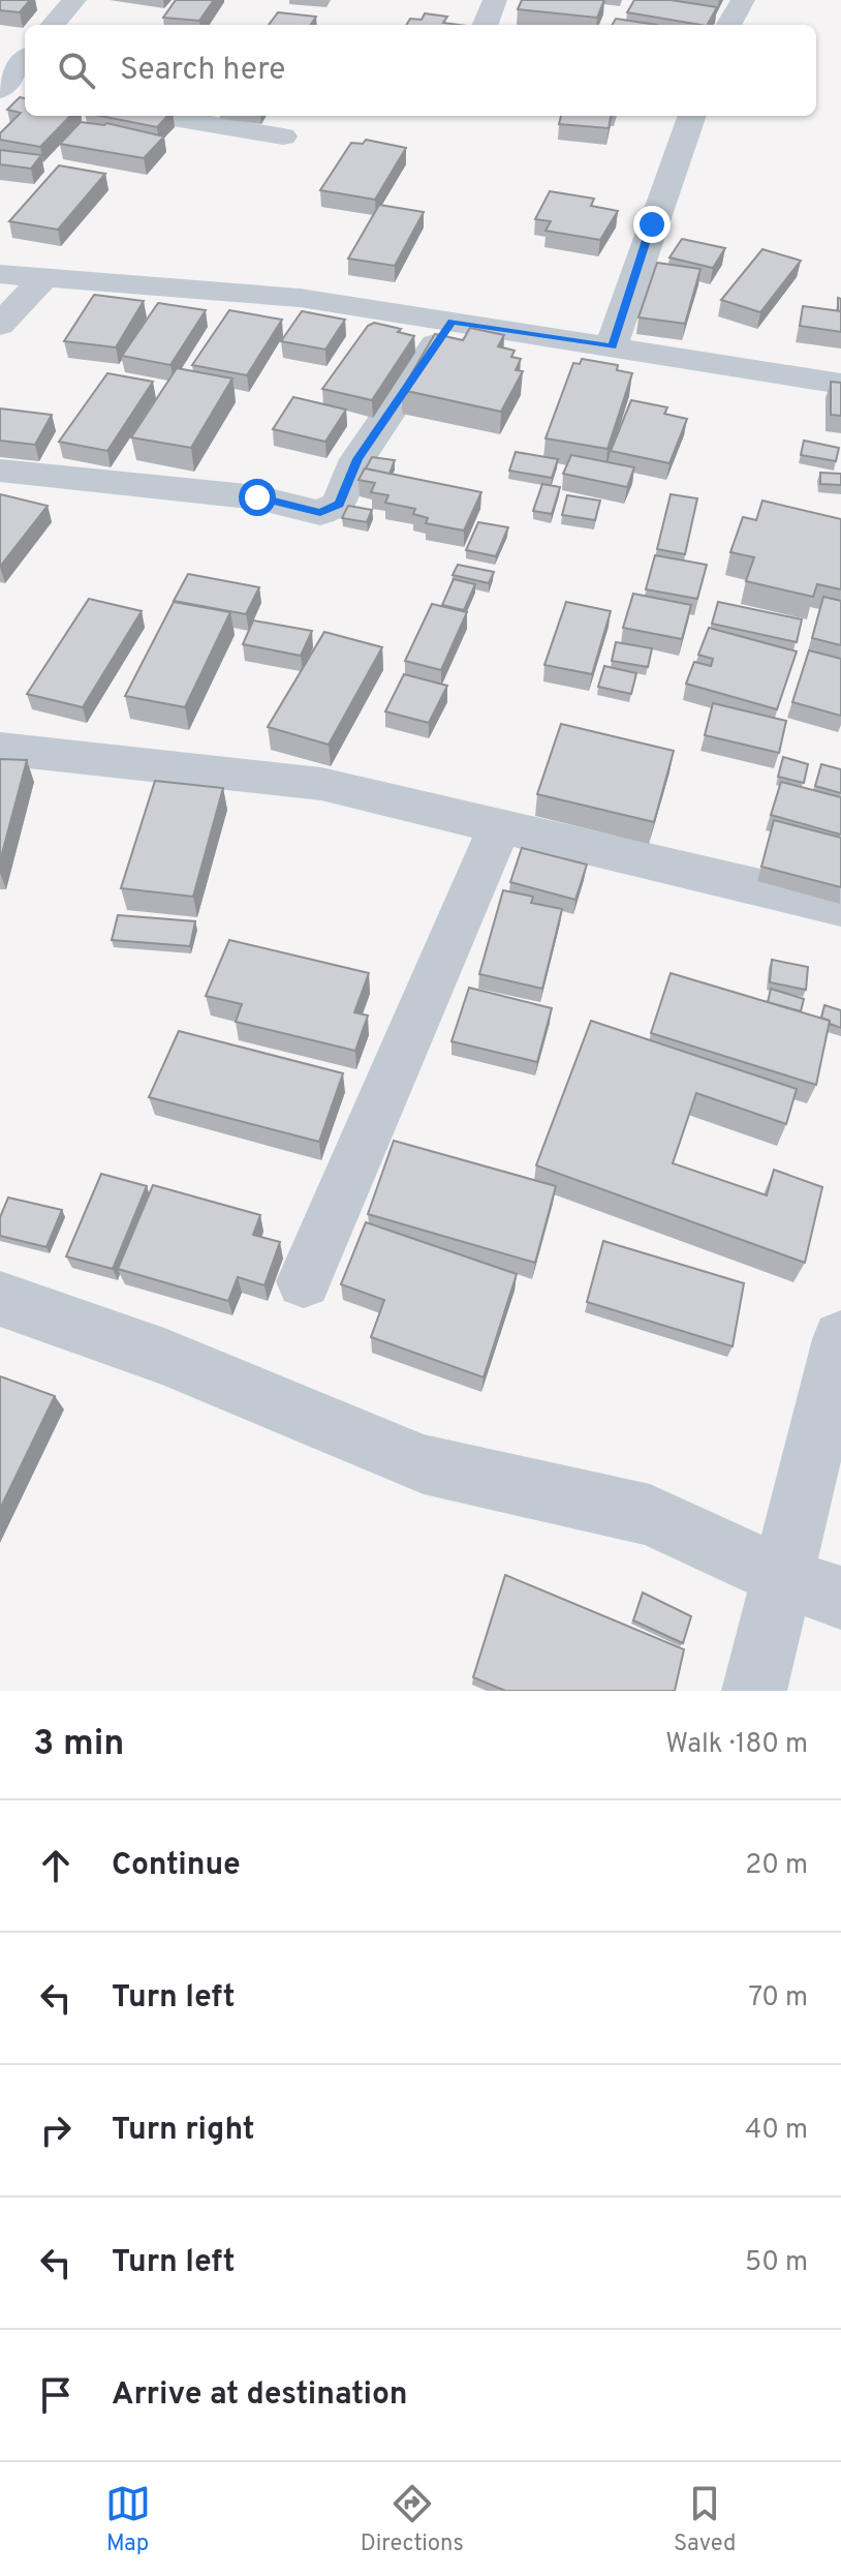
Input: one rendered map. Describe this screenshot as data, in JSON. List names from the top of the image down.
{
  "page": {
    "search": "Search here",
    "heading": ["3 min", "Walk · 180 m"],
    "list": [
      ["Continue", "20 m"],
      ["Turn left", "70 m"],
      ["Turn right", "40 m"],
      ["Turn left", "50 m"],
      "Arrive at destination"
    ],
    "nav": ["Map", "Directions", "Saved"]
  }
}
